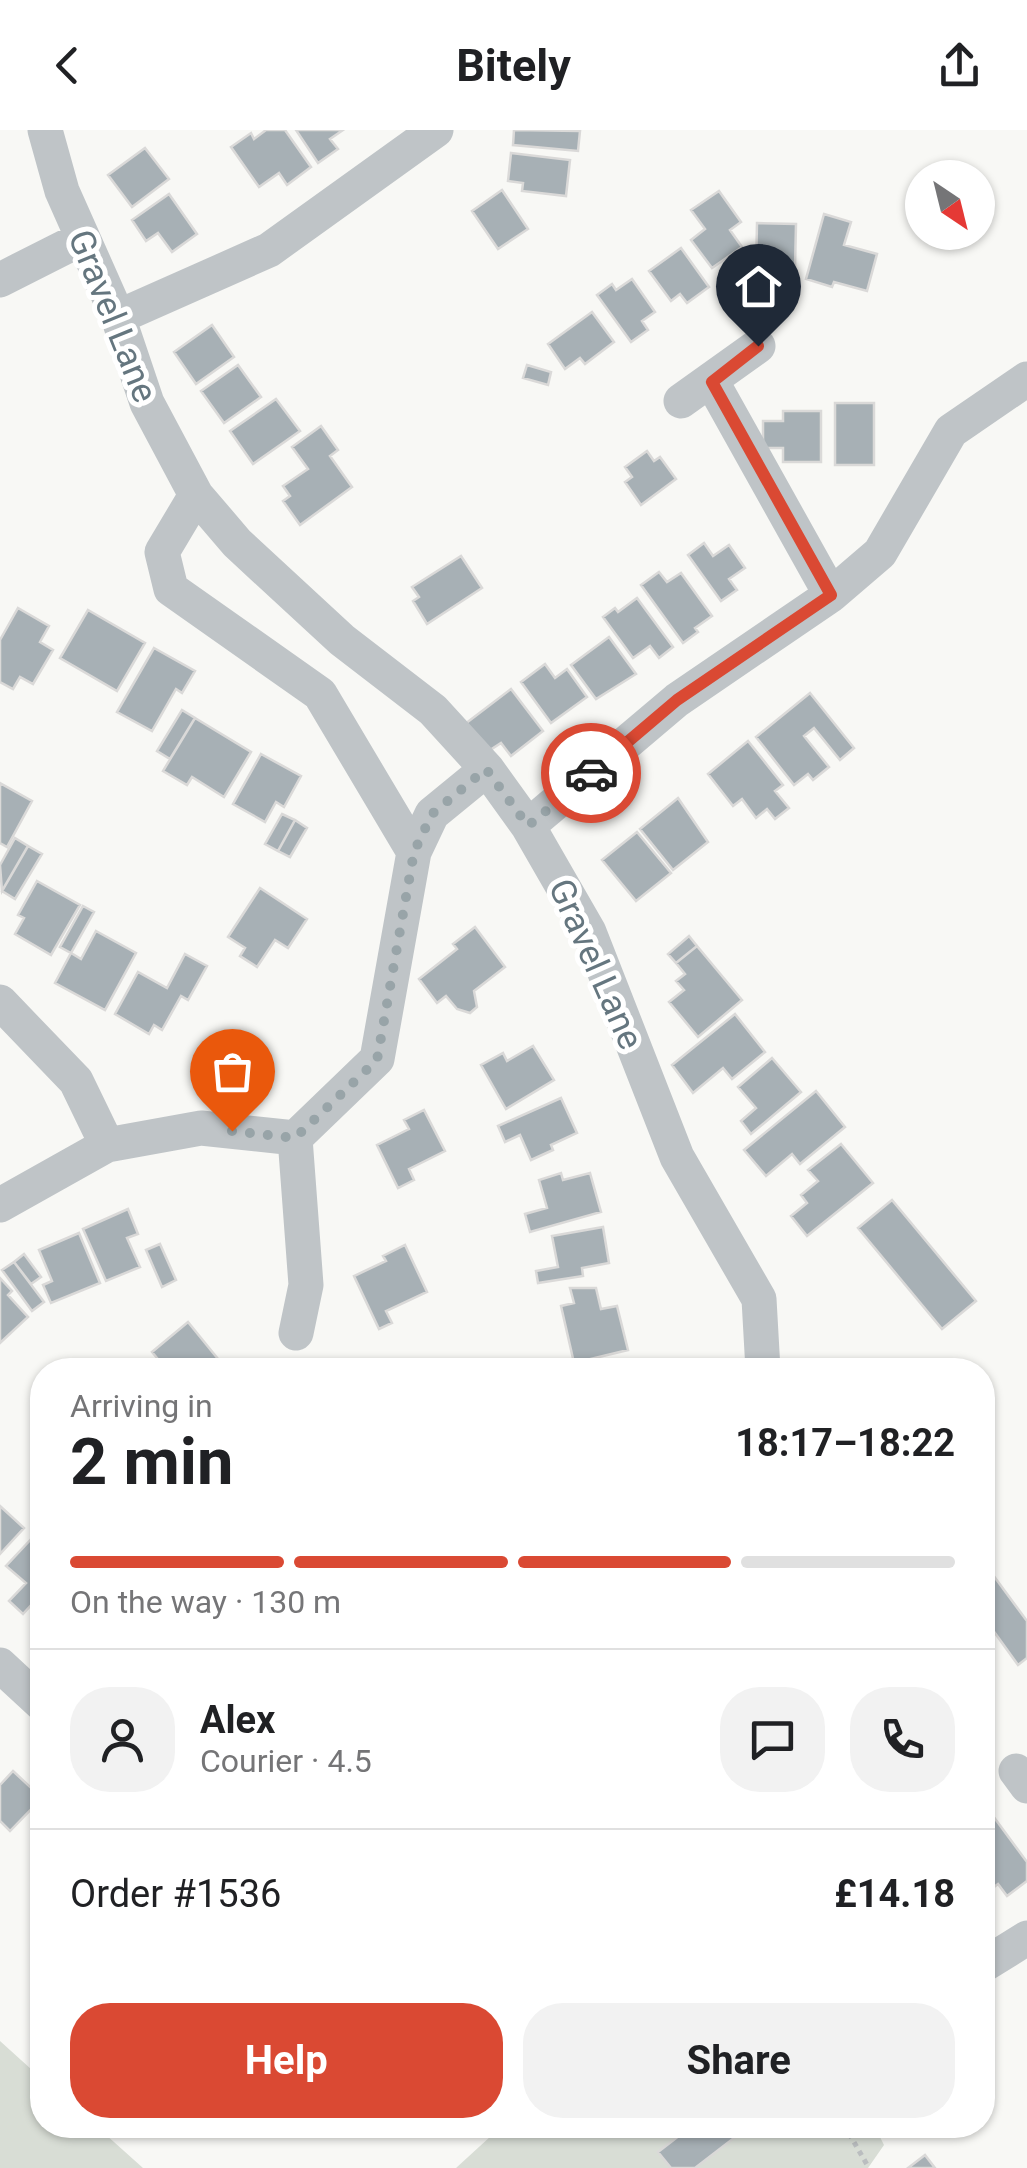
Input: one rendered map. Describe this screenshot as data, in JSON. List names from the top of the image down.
{
  "streets": {
    "street": ["Gravel Lane"]
  },
  "north": "bottom right",
  "page": {
    "header": "Bitely",
    "heading": ["2 min", "Arriving in", "18:17–18:22"],
    "panel": [
      "Alex",
      "Courier · 4.5",
      "Order #1536",
      "£14.18"
    ],
    "bar": "On the way · 130 m",
    "buttons": ["Help", "Share"]
  }
}
